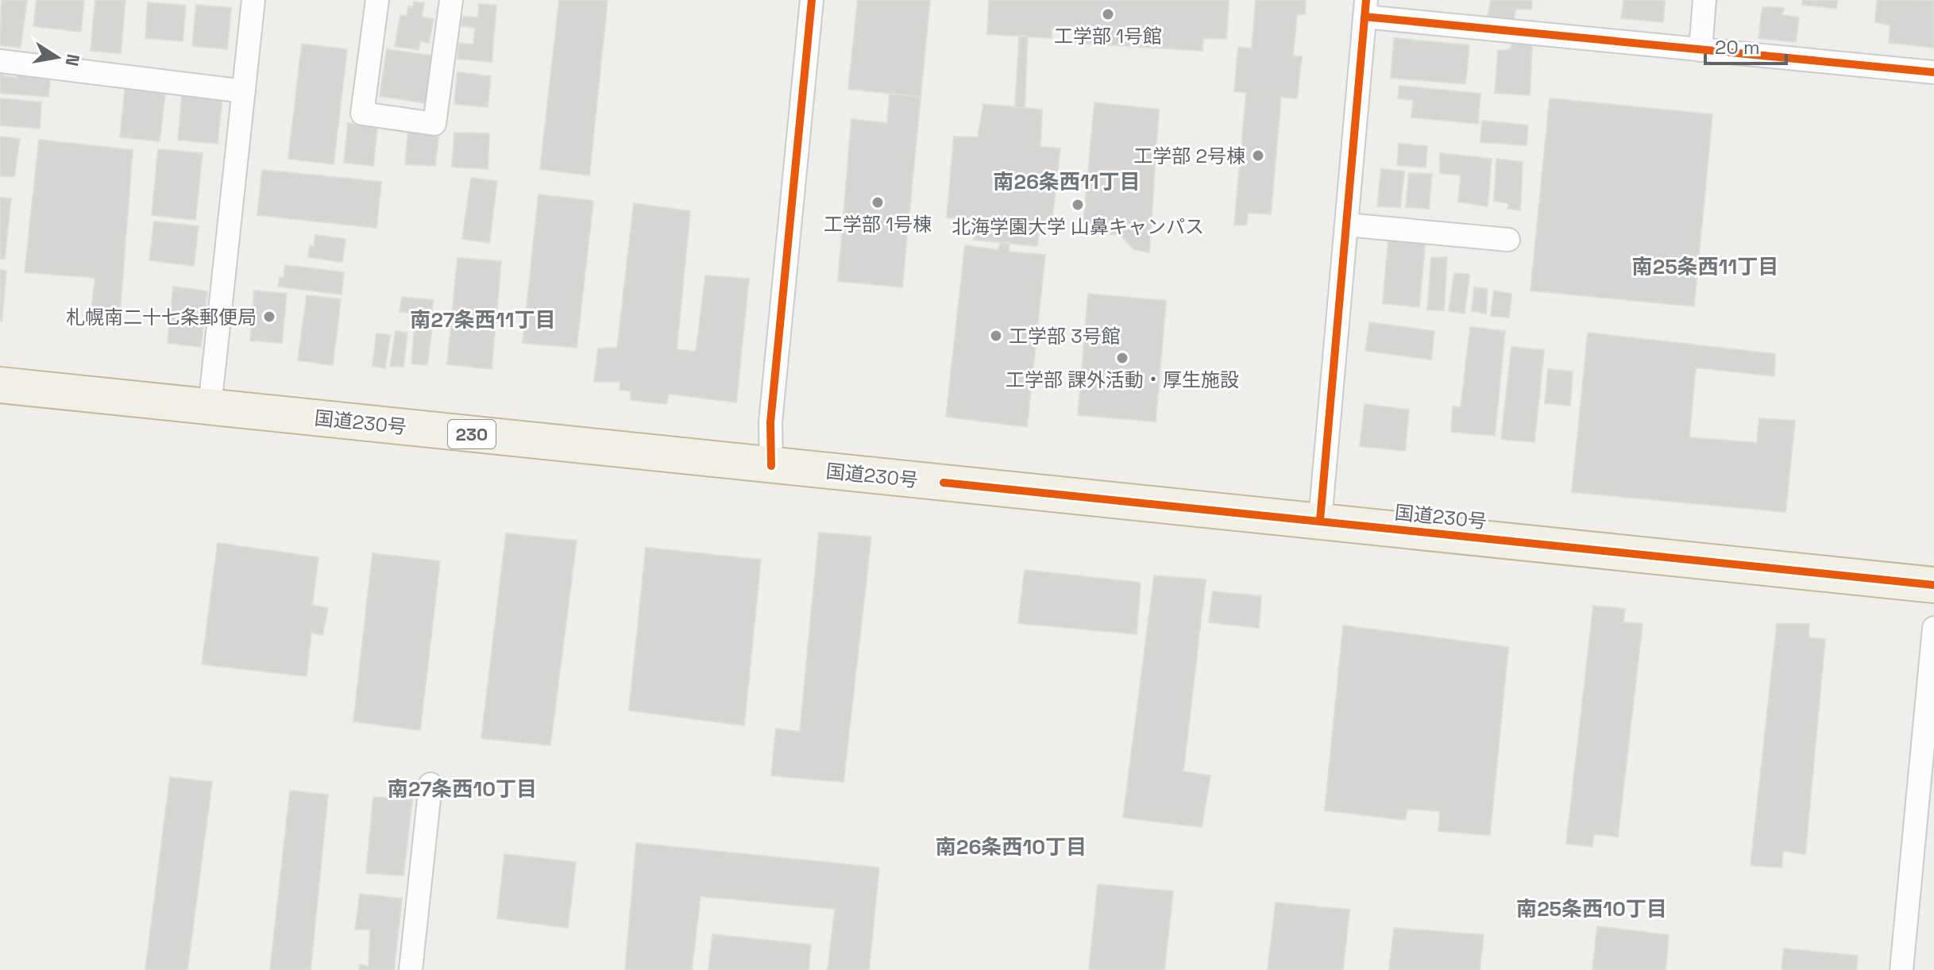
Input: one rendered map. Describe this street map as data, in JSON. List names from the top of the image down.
{
  "streets": {
    "highway": ["国道230号", "230"]
  },
  "districts": [
    "南26条西11丁目",
    "南25条西11丁目",
    "南27条西11丁目",
    "南27条西10丁目",
    "南26条西10丁目",
    "南25条西10丁目"
  ],
  "places": [
    "工学部 1号館",
    "工学部 2号棟",
    "工学部 1号棟",
    "北海学園大学 山鼻キャンパス",
    "札幌南二十七条郵便局",
    "工学部 3号館",
    "工学部 課外活動・厚生施設"
  ],
  "scale_bar": "20 m",
  "north": "right"
}
